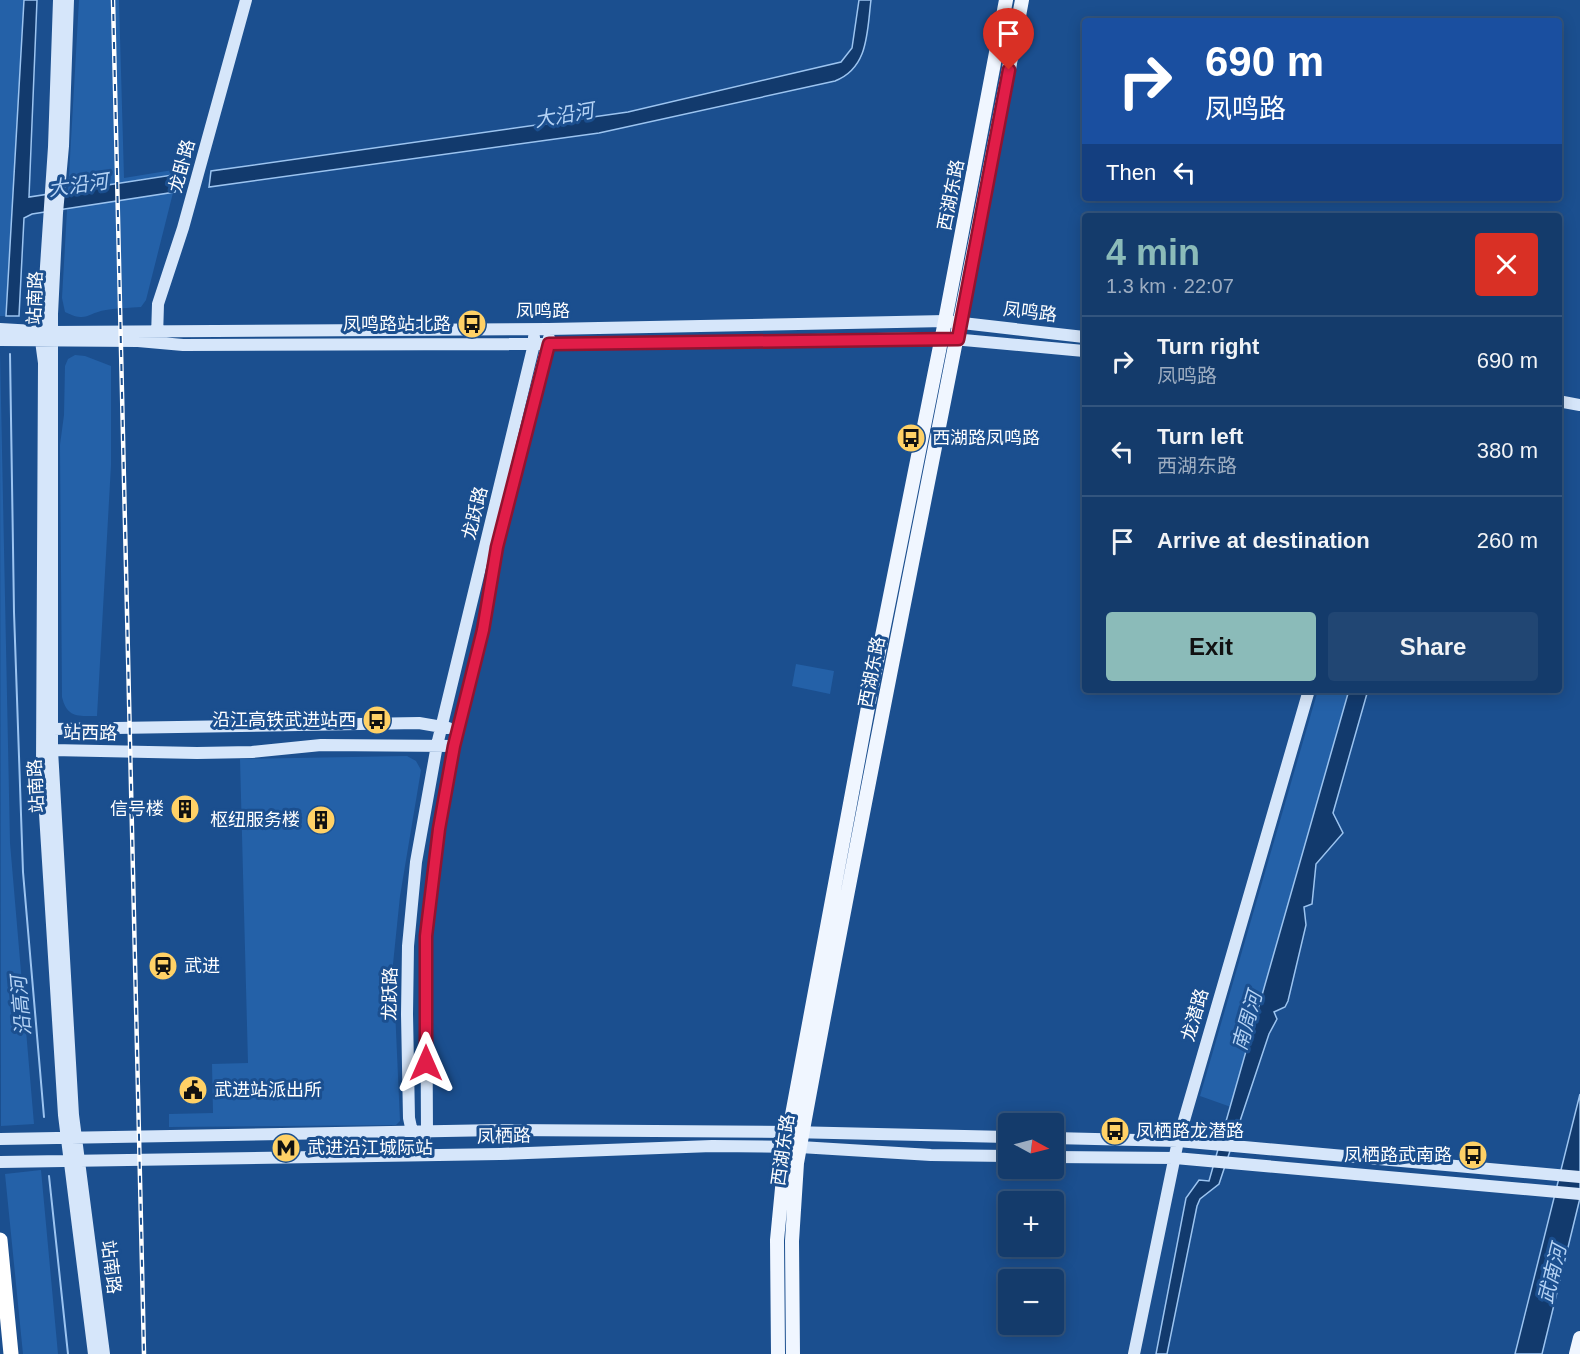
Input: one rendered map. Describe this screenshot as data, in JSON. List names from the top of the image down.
{
  "streets": {
    "main road": ["西湖东路"],
    "street": [
      "龙卧路",
      "站南路",
      "凤鸣路",
      "龙跃路",
      "站西路",
      "龙潜路",
      "凤栖路"
    ]
  },
  "crossings": [
    ["龙卧路", "凤鸣路"],
    ["西湖东路", "凤鸣路"],
    ["西湖东路", "凤栖路"],
    ["站南路", "凤鸣路"],
    ["站南路", "站西路"],
    ["站南路", "凤栖路"],
    ["凤鸣路", "龙跃路"],
    ["龙跃路", "站西路"],
    ["龙跃路", "凤栖路"]
  ],
  "water": [
    "大沿河",
    "沿高河",
    "南周河",
    "武南河"
  ],
  "places": {
    "bus stop": [
      "凤鸣路站北路",
      "西湖路凤鸣路",
      "沿江高铁武进站西",
      "凤栖路龙潜路",
      "凤栖路武南路"
    ],
    "building": ["信号楼", "枢纽服务楼"],
    "station": ["武进"],
    "public building": ["武进站派出所"],
    "metro station": ["武进沿江城际站"]
  },
  "north": "right",
  "page": {
    "turn": ["690 m", "凤鸣路"],
    "then": "Then",
    "heading": ["4 min", "1.3 km · 22:07"],
    "list": [
      {
        "name": "Turn right",
        "note": "凤鸣路",
        "value": "690 m"
      },
      {
        "name": "Turn left",
        "note": "西湖东路",
        "value": "380 m"
      },
      {
        "name": "Arrive at destination",
        "value": "260 m"
      }
    ],
    "buttons": ["Exit", "Share"],
    "map_buttons": ["+", "−"]
  }
}
